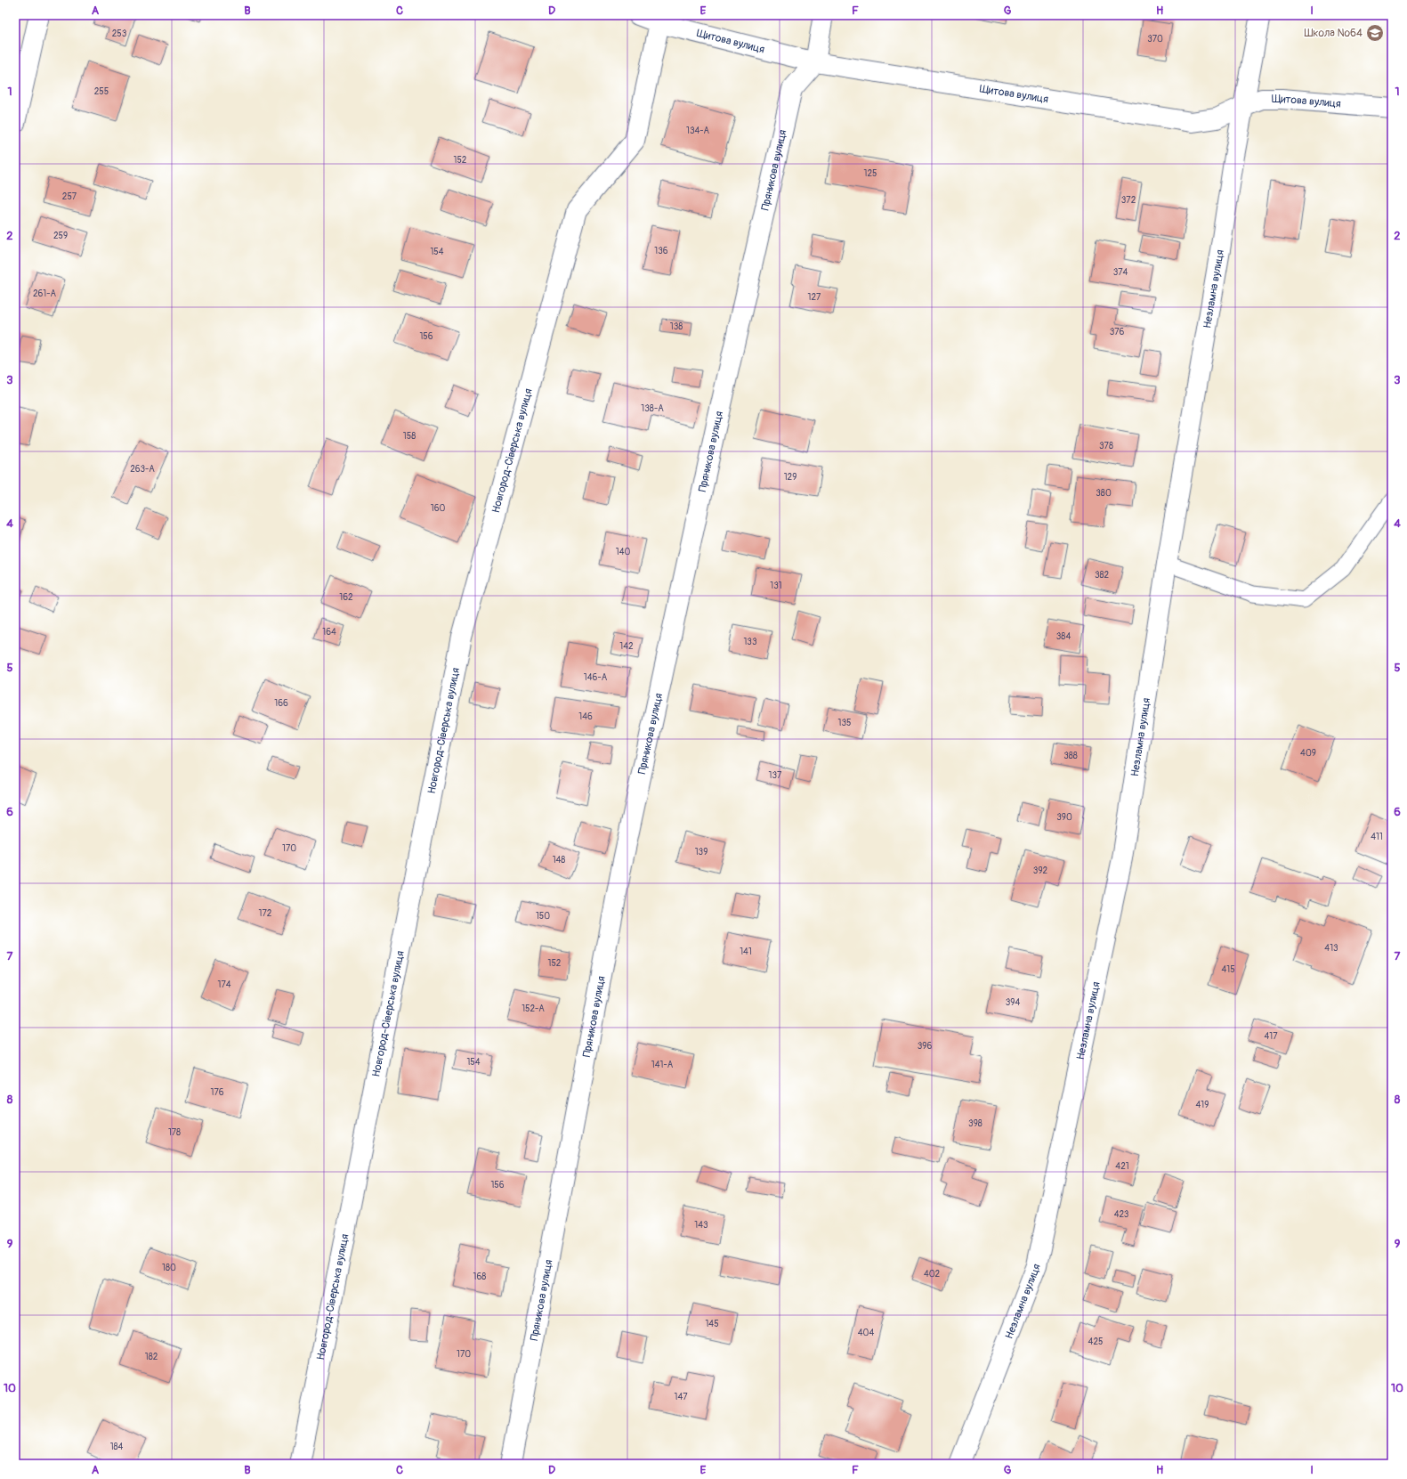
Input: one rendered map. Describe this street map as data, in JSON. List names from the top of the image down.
{
  "streets": {
    "street": [
      "Щитова вулиця",
      "Пряникова вулиця",
      "Незламна вулиця",
      "Новгород-Сіверська вулиця"
    ]
  },
  "crossings": [
    ["Щитова вулиця", "Пряникова вулиця"],
    ["Щитова вулиця", "Незламна вулиця"],
    ["Щитова вулиця", "Новгород-Сіверська вулиця"]
  ],
  "places": {
    "school or university": ["Школа №64"]
  },
  "house_numbers": [
    "253",
    "370",
    "255",
    "134-А",
    "152",
    "125",
    "257",
    "372",
    "259",
    "136",
    "154",
    "374",
    "261-А",
    "127",
    "138",
    "376",
    "156",
    "138-А",
    "158",
    "378",
    "263-А",
    "129",
    "380",
    "160",
    "140",
    "382",
    "131",
    "162",
    "164",
    "384",
    "133",
    "142",
    "146-А",
    "166",
    "146",
    "135",
    "409",
    "388",
    "137",
    "390",
    "411",
    "170",
    "139",
    "148",
    "392",
    "172",
    "150",
    "413",
    "141",
    "152",
    "415",
    "174",
    "394",
    "152-А",
    "417",
    "396",
    "154",
    "141-А",
    "176",
    "419",
    "398",
    "178",
    "421",
    "156",
    "423",
    "143",
    "180",
    "402",
    "168",
    "145",
    "404",
    "425",
    "170",
    "182",
    "147",
    "184"
  ],
  "grid": {
    "columns": [
      "A",
      "B",
      "C",
      "D",
      "E",
      "F",
      "G",
      "H",
      "I"
    ],
    "rows": [
      "1",
      "2",
      "3",
      "4",
      "5",
      "6",
      "7",
      "8",
      "9",
      "10"
    ]
  }
}
